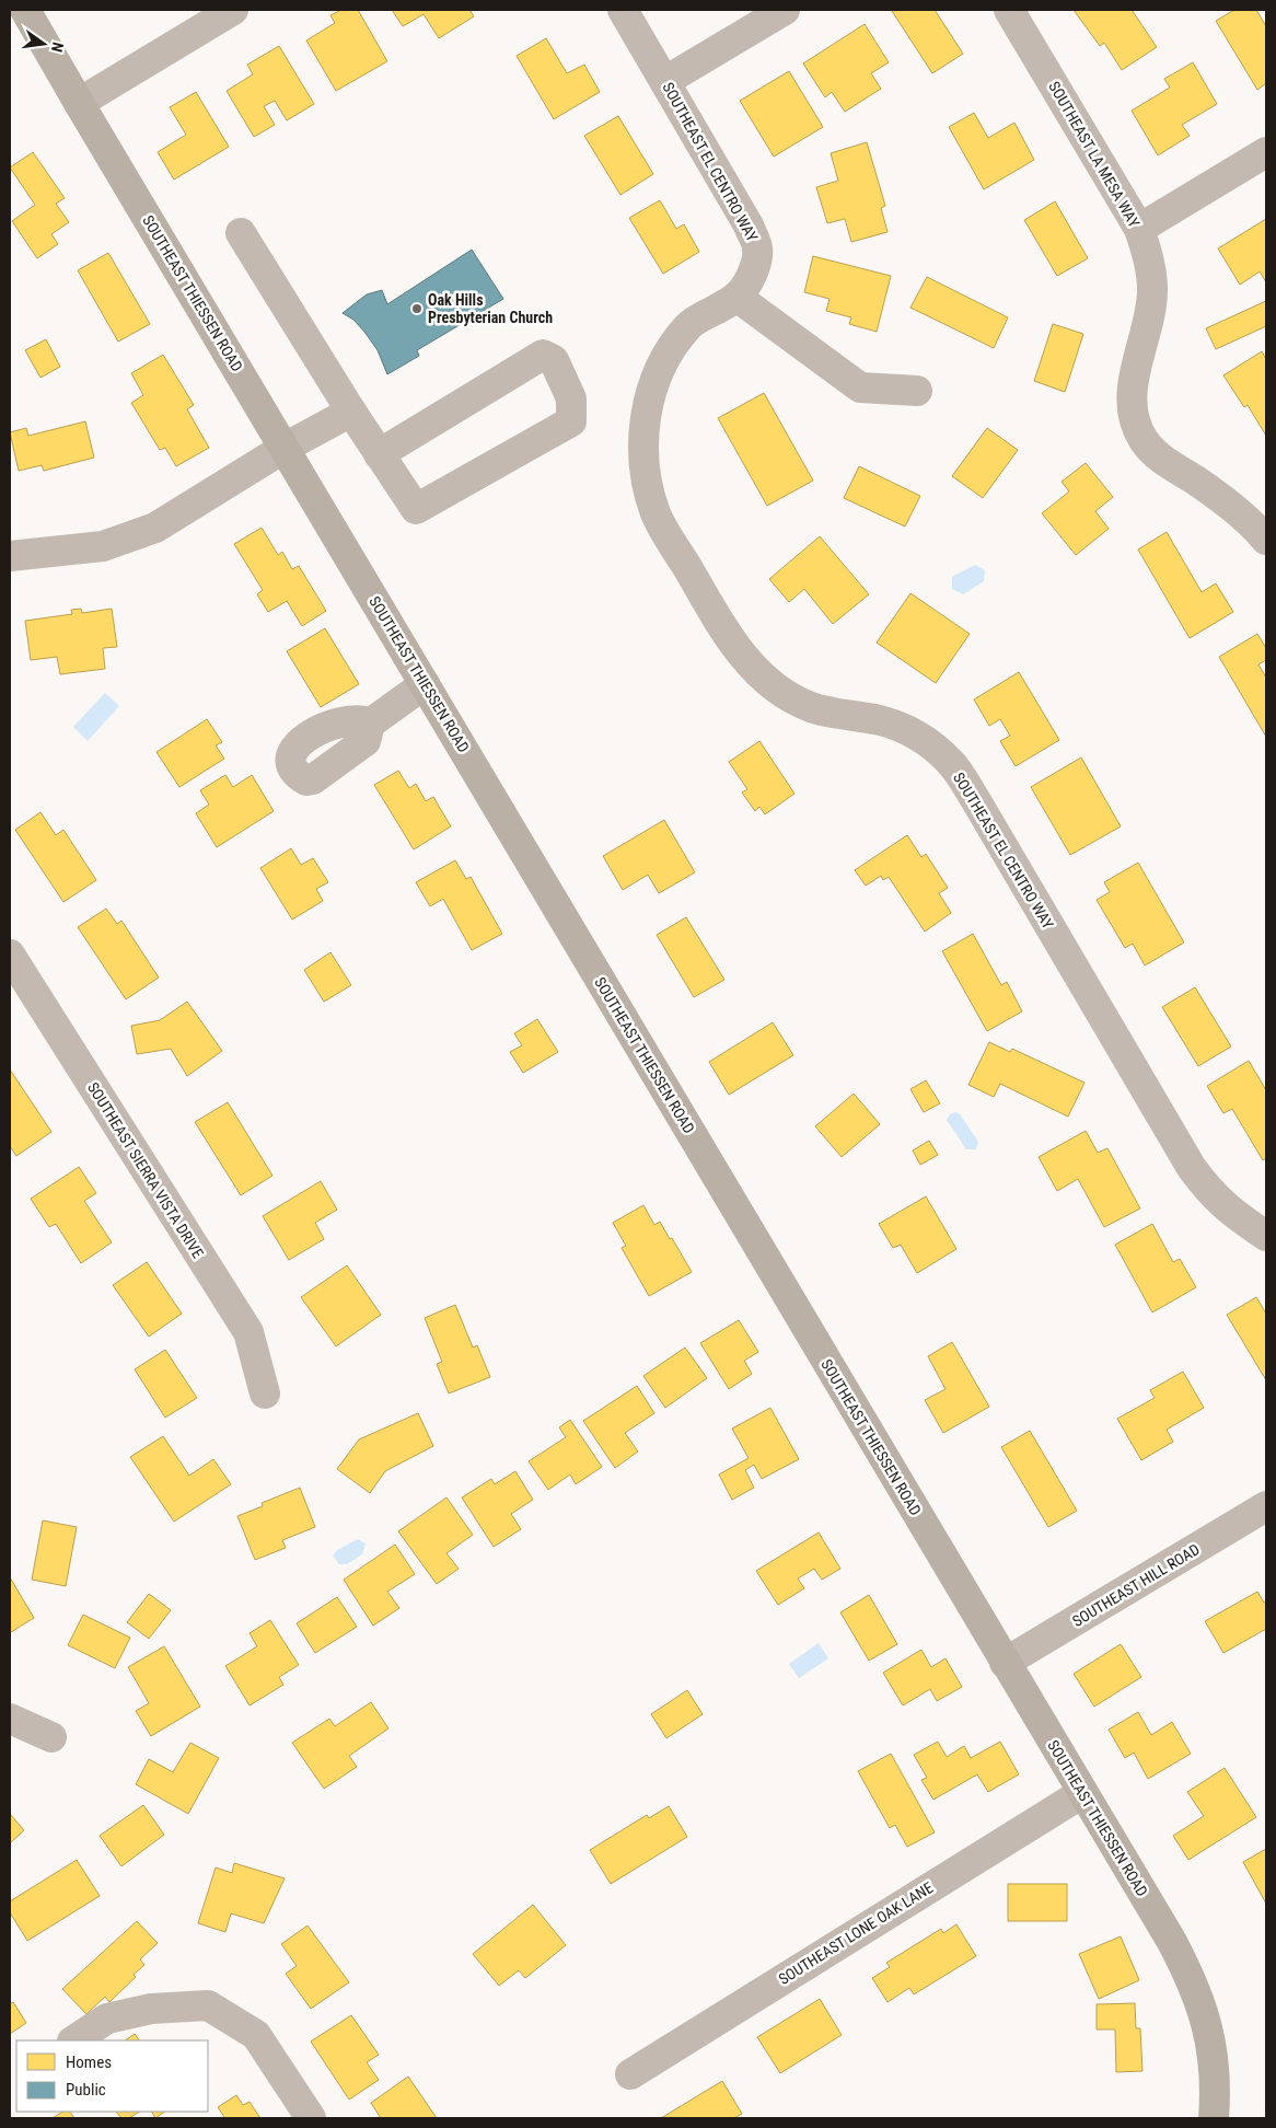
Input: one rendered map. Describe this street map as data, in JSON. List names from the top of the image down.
{
  "streets": {
    "main road": ["SOUTHEAST THIESSEN ROAD"],
    "street": [
      "SOUTHEAST LA MESA WAY",
      "SOUTHEAST EL CENTRO WAY",
      "SOUTHEAST SIERRA VISTA DRIVE",
      "SOUTHEAST HILL ROAD",
      "SOUTHEAST LONE OAK LANE"
    ]
  },
  "crossings": [
    ["SOUTHEAST THIESSEN ROAD", "SOUTHEAST HILL ROAD"],
    ["SOUTHEAST THIESSEN ROAD", "SOUTHEAST LONE OAK LANE"]
  ],
  "places": ["Oak Hills Presbyterian Church"],
  "legend": ["Homes", "Public"],
  "north": "right"
}
